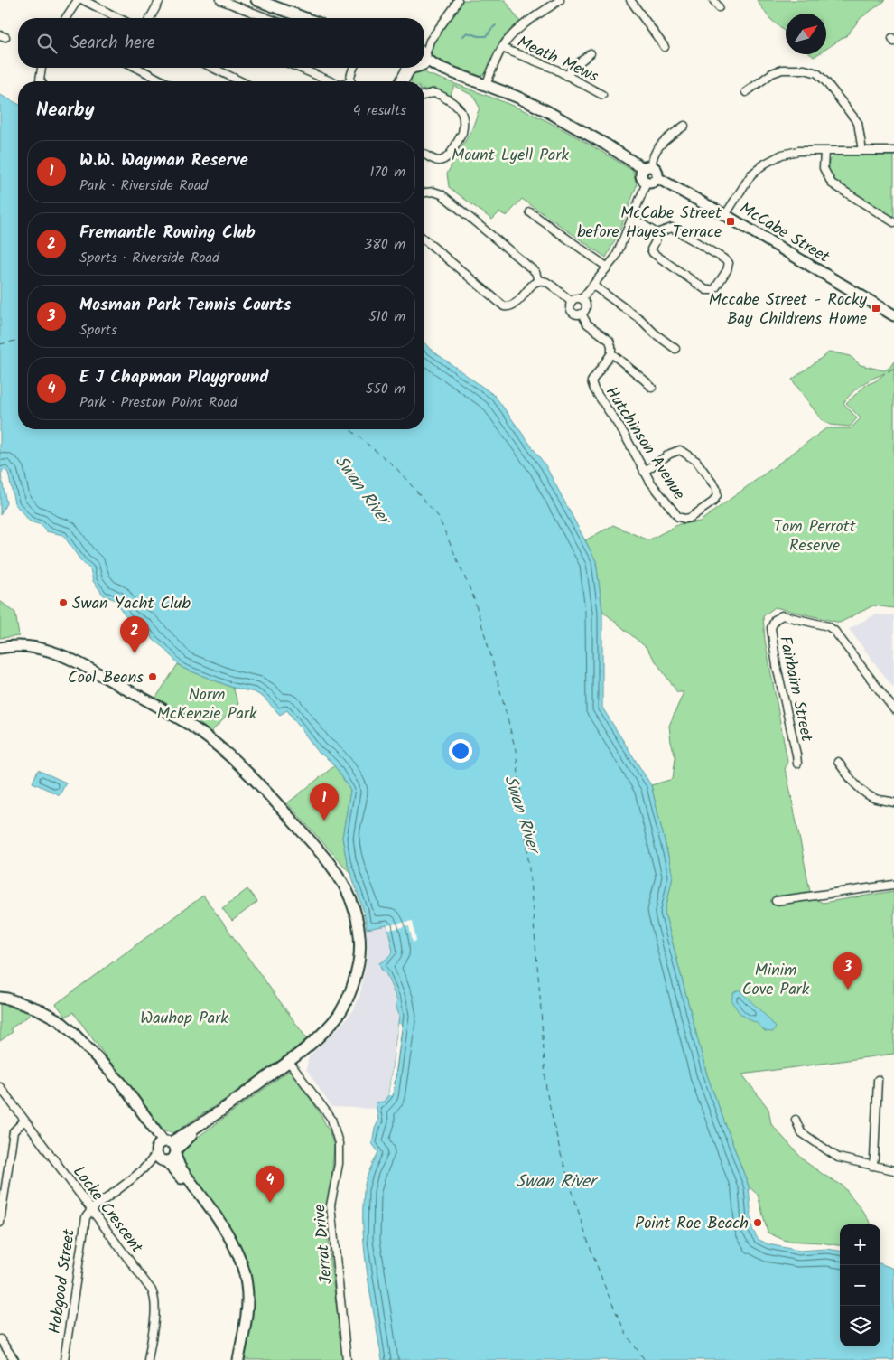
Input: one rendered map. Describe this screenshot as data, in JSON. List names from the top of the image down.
{
  "streets": {
    "street": [
      "Meath Mews",
      "McCabe Street",
      "Hutchinson Avenue",
      "Fairbairn Street",
      "Locke Crescent",
      "Jerrat Drive",
      "Habgood Street"
    ]
  },
  "crossings": [
    ["Locke Crescent", "Habgood Street"]
  ],
  "water": ["Swan River"],
  "parks": [
    "Mount Lyell Park",
    "Tom Perrott Reserve",
    "Norm McKenzie Park",
    "Minim Cove Park",
    "Wauhop Park"
  ],
  "places": {
    "transit": ["McCabe Street before Hayes Terrace", "Mccabe Street - Rocky Bay Childrens Home"],
    "other": ["Swan Yacht Club", "Cool Beans", "Point Roe Beach"]
  },
  "north": "top right",
  "page": {
    "search": "Search here",
    "heading": ["Nearby", "4 results"],
    "list": [
      {
        "mark": "1",
        "name": "W.W. Wayman Reserve",
        "note": "Park · Riverside Road",
        "value": "170 m"
      },
      {
        "mark": "2",
        "name": "Fremantle Rowing Club",
        "note": "Sports · Riverside Road",
        "value": "380 m"
      },
      {
        "mark": "3",
        "name": "Mosman Park Tennis Courts",
        "note": "Sports",
        "value": "510 m"
      },
      {
        "mark": "4",
        "name": "E J Chapman Playground",
        "note": "Park · Preston Point Road",
        "value": "550 m"
      }
    ],
    "pins": [
      "2",
      "1",
      "3",
      "4"
    ],
    "map_buttons": ["+", "−"]
  }
}
